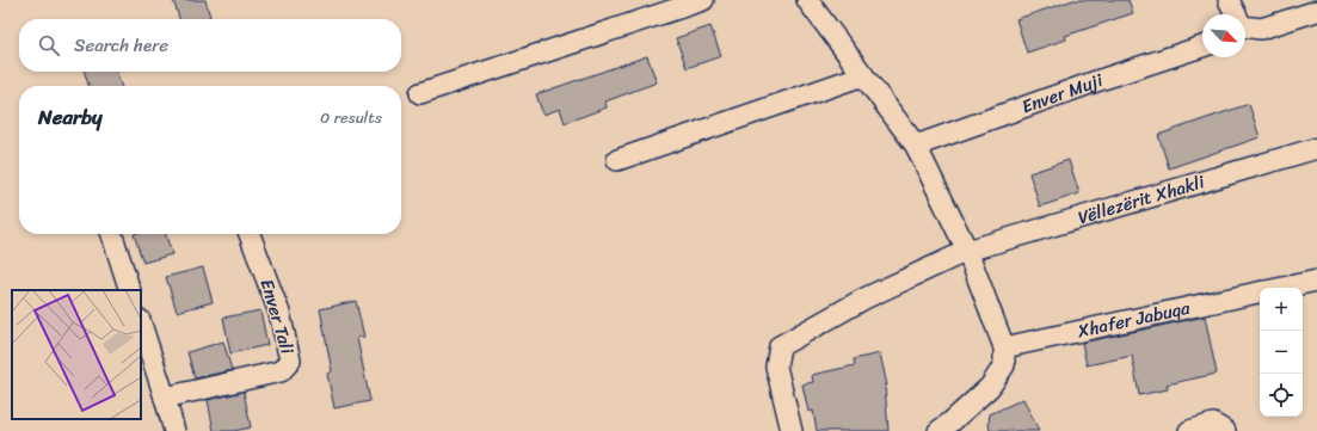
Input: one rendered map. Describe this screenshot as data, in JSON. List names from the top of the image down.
{
  "streets": {
    "street": [
      "Enver Muji",
      "Vëllezërit Xhakli",
      "Enver Tali",
      "Xhafer Jabuqa"
    ]
  },
  "north": "bottom right",
  "page": {
    "search": "Search here",
    "heading": ["Nearby", "0 results"],
    "map_buttons": ["+", "−"]
  }
}
